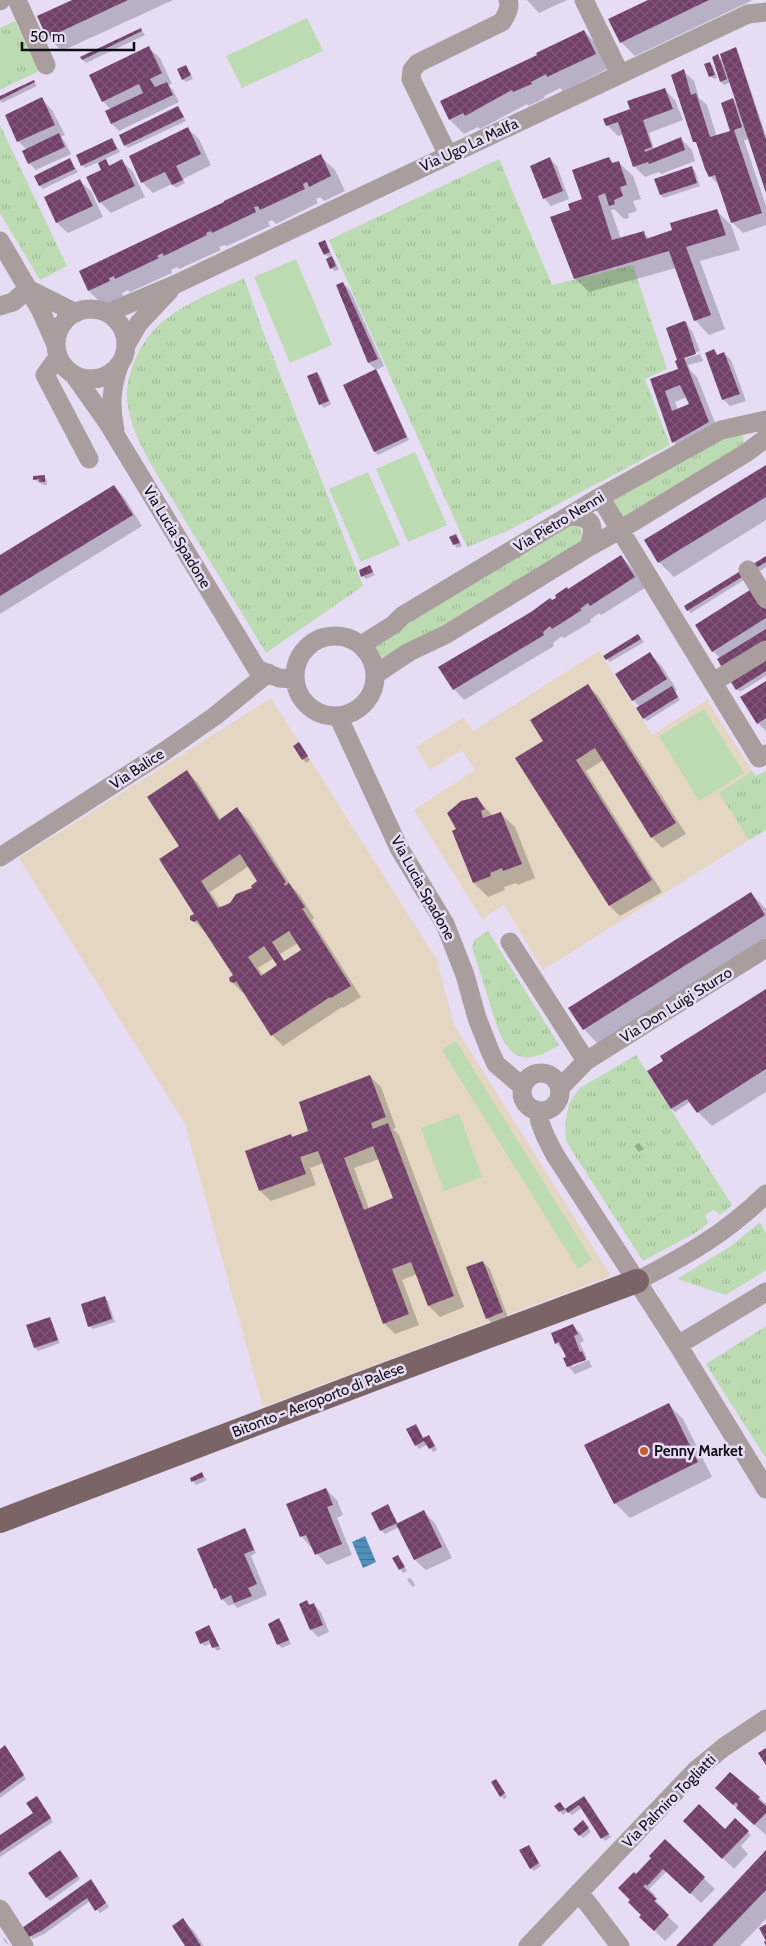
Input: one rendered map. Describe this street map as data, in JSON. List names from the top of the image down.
{
  "streets": {
    "main road": ["Bitonto - Aeroporto di Palese"],
    "street": [
      "Via Ugo La Malfa",
      "Via Pietro Nenni",
      "Via Lucia Spadone",
      "Via Balice",
      "Via Don Luigi Sturzo",
      "Via Palmiro Togliatti"
    ]
  },
  "crossings": [
    ["Via Ugo La Malfa", "Via Lucia Spadone"],
    ["Via Pietro Nenni", "Via Lucia Spadone"],
    ["Via Lucia Spadone", "Via Balice"],
    ["Via Lucia Spadone", "Via Don Luigi Sturzo"]
  ],
  "places": ["Penny Market"],
  "scale_bar": "50 m"
}
